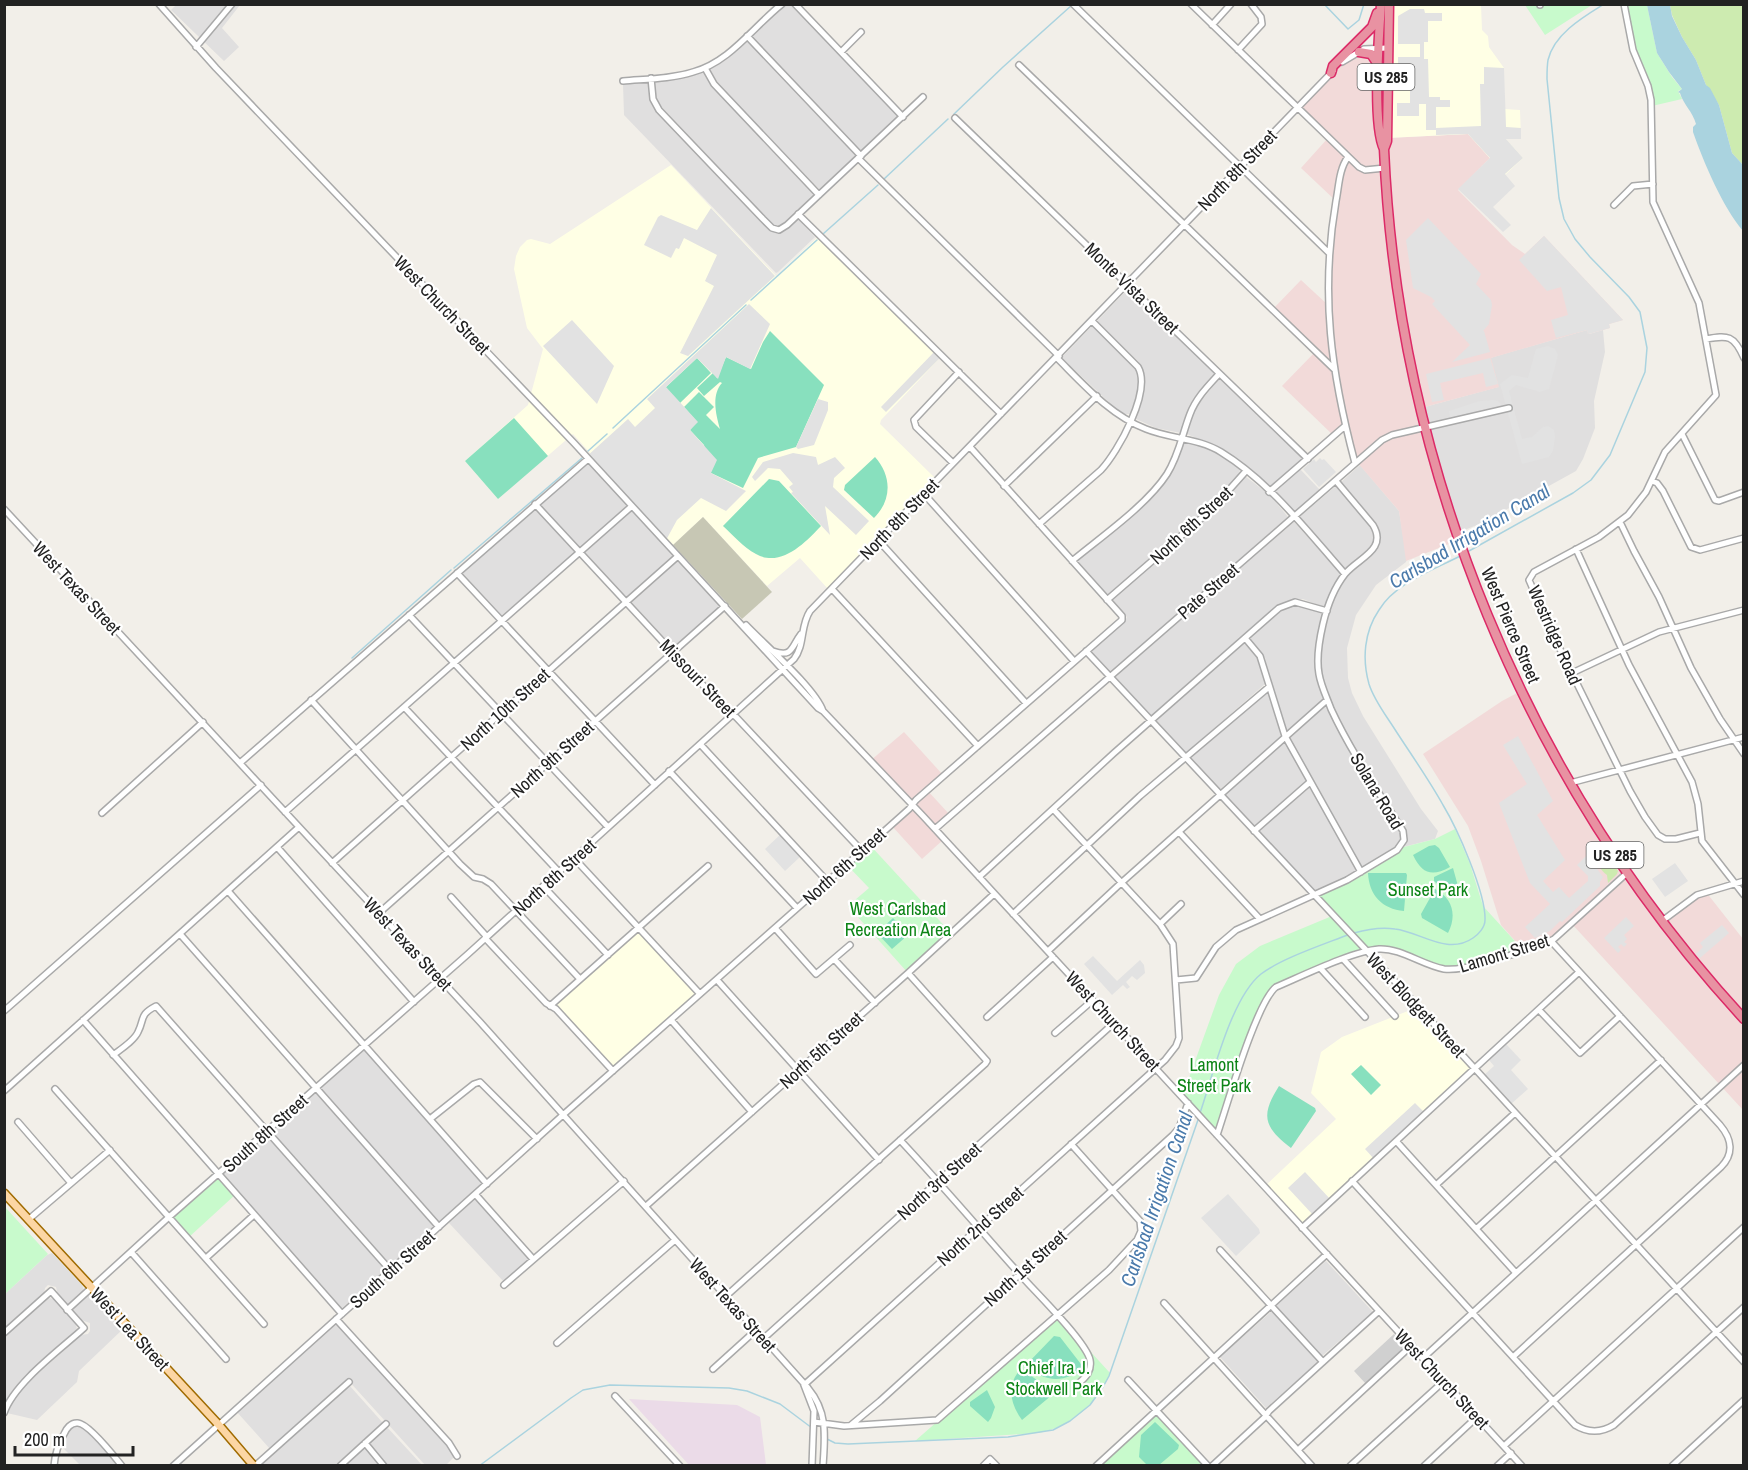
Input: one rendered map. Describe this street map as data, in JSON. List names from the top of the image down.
{
  "streets": {
    "highway": ["US 285", "West Pierce Street"],
    "main road": ["West Lea Street"],
    "street": [
      "North 8th Street",
      "Monte Vista Street",
      "West Church Street",
      "North 6th Street",
      "West Texas Street",
      "Pate Street",
      "Westridge Road",
      "Missouri Street",
      "North 10th Street",
      "North 9th Street",
      "Solana Road",
      "Lamont Street",
      "West Blodgett Street",
      "North 5th Street",
      "South 8th Street",
      "North 3rd Street",
      "North 2nd Street",
      "North 1st Street",
      "South 6th Street"
    ]
  },
  "crossings": [
    ["North 8th Street", "Monte Vista Street"],
    ["North 8th Street", "West Church Street"],
    ["North 8th Street", "West Texas Street"],
    ["North 8th Street", "West Pierce Street"],
    ["North 8th Street", "Missouri Street"],
    ["North 8th Street", "South 8th Street"],
    ["West Church Street", "North 6th Street"],
    ["West Church Street", "Pate Street"],
    ["West Church Street", "North 10th Street"],
    ["West Church Street", "North 9th Street"],
    ["West Church Street", "Lamont Street"],
    ["West Church Street", "North 5th Street"],
    ["West Church Street", "North 3rd Street"],
    ["West Church Street", "North 2nd Street"],
    ["West Church Street", "North 1st Street"],
    ["North 6th Street", "West Texas Street"],
    ["North 6th Street", "Missouri Street"],
    ["North 6th Street", "West Blodgett Street"],
    ["North 6th Street", "South 6th Street"],
    ["West Texas Street", "North 10th Street"],
    ["West Texas Street", "North 9th Street"],
    ["West Texas Street", "North 5th Street"],
    ["West Texas Street", "South 8th Street"],
    ["West Texas Street", "North 3rd Street"],
    ["West Texas Street", "North 2nd Street"],
    ["West Texas Street", "South 6th Street"],
    ["Pate Street", "West Pierce Street"],
    ["Pate Street", "Solana Road"],
    ["Pate Street", "West Blodgett Street"],
    ["West Pierce Street", "Lamont Street"],
    ["Missouri Street", "North 10th Street"],
    ["Missouri Street", "North 9th Street"],
    ["Solana Road", "West Blodgett Street"],
    ["Lamont Street", "West Blodgett Street"],
    ["South 8th Street", "West Lea Street"],
    ["South 6th Street", "West Lea Street"]
  ],
  "water": ["Carlsbad Irrigation Canal"],
  "parks": [
    "Sunset Park",
    "West Carlsbad Recreation Area",
    "Lamont Street Park",
    "Chief Ira J. Stockwell Park"
  ],
  "scale_bar": "200 m"
}
